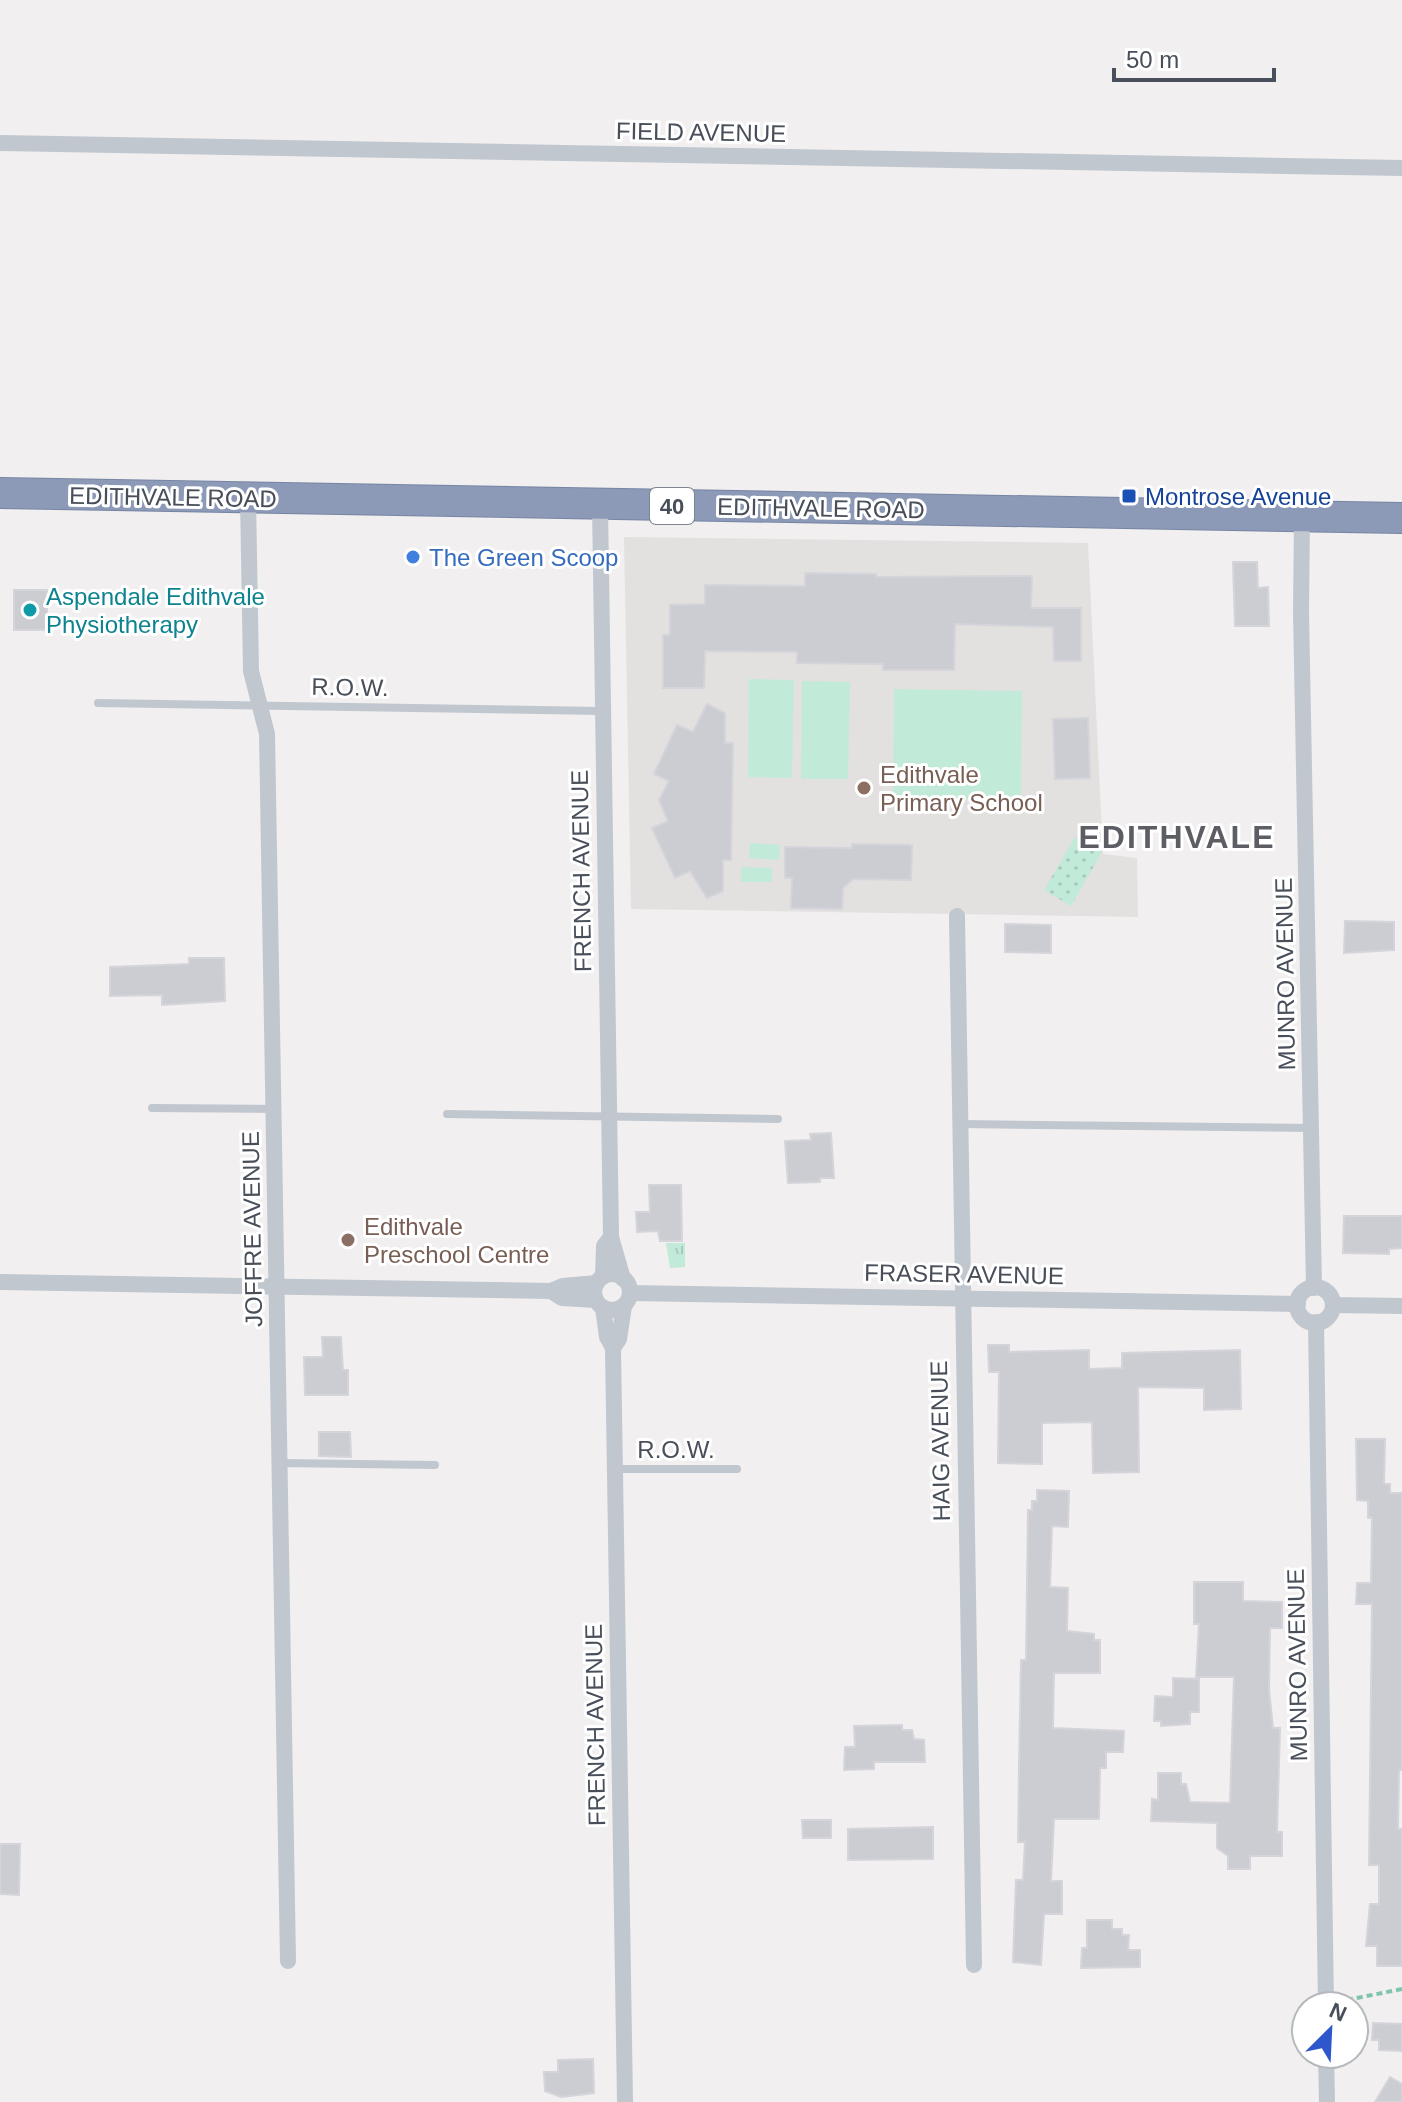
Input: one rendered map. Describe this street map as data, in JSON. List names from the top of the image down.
{
  "streets": {
    "highway": ["EDITHVALE ROAD", "40"],
    "street": [
      "FIELD AVENUE",
      "FRENCH AVENUE",
      "MUNRO AVENUE",
      "JOFFRE AVENUE",
      "FRASER AVENUE",
      "HAIG AVENUE"
    ],
    "lane": ["R.O.W."]
  },
  "crossings": [
    ["EDITHVALE ROAD", "FRENCH AVENUE"],
    ["EDITHVALE ROAD", "MUNRO AVENUE"],
    ["EDITHVALE ROAD", "JOFFRE AVENUE"],
    ["R.O.W.", "FRENCH AVENUE"],
    ["R.O.W.", "JOFFRE AVENUE"],
    ["FRENCH AVENUE", "FRASER AVENUE"],
    ["MUNRO AVENUE", "FRASER AVENUE"],
    ["FRASER AVENUE", "HAIG AVENUE"]
  ],
  "districts": ["EDITHVALE"],
  "places": {
    "transit": ["Montrose Avenue"],
    "other": [
      "The Green Scoop",
      "Aspendale Edithvale Physiotherapy",
      "Edithvale Primary School",
      "Edithvale Preschool Centre"
    ]
  },
  "scale_bar": "50 m",
  "north": "top right"
}
